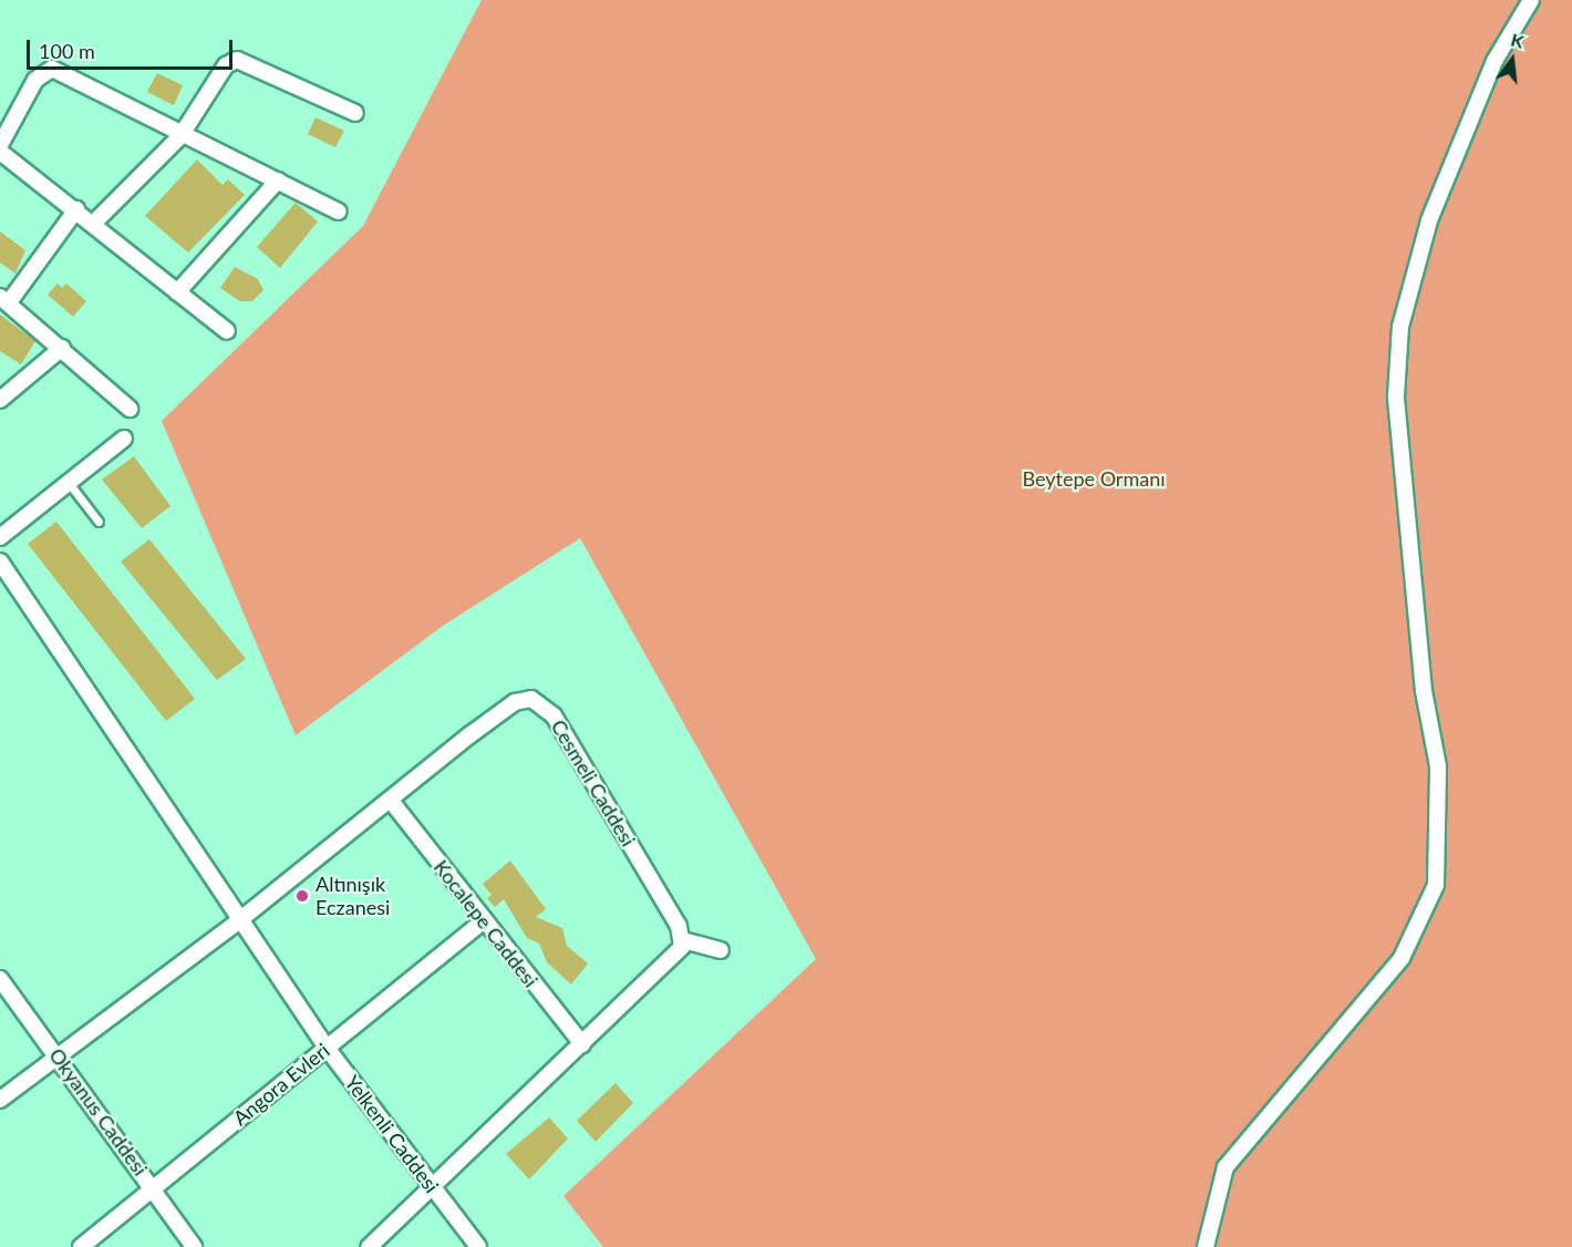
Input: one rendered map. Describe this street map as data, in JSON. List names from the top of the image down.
{
  "streets": {
    "street": [
      "Cesmeli Caddesi",
      "Kocalepe Caddesi",
      "Angora Evleri",
      "Okyanus Caddesi",
      "Yelkenli Caddesi"
    ]
  },
  "crossings": [
    ["Cesmeli Caddesi", "Kocalepe Caddesi"],
    ["Cesmeli Caddesi", "Okyanus Caddesi"],
    ["Cesmeli Caddesi", "Yelkenli Caddesi"],
    ["Kocalepe Caddesi", "Angora Evleri"],
    ["Angora Evleri", "Okyanus Caddesi"],
    ["Angora Evleri", "Yelkenli Caddesi"]
  ],
  "parks": ["Beytepe Ormanı"],
  "places": ["Altınışık Eczanesi"],
  "scale_bar": "100 m",
  "north": "top"
}
